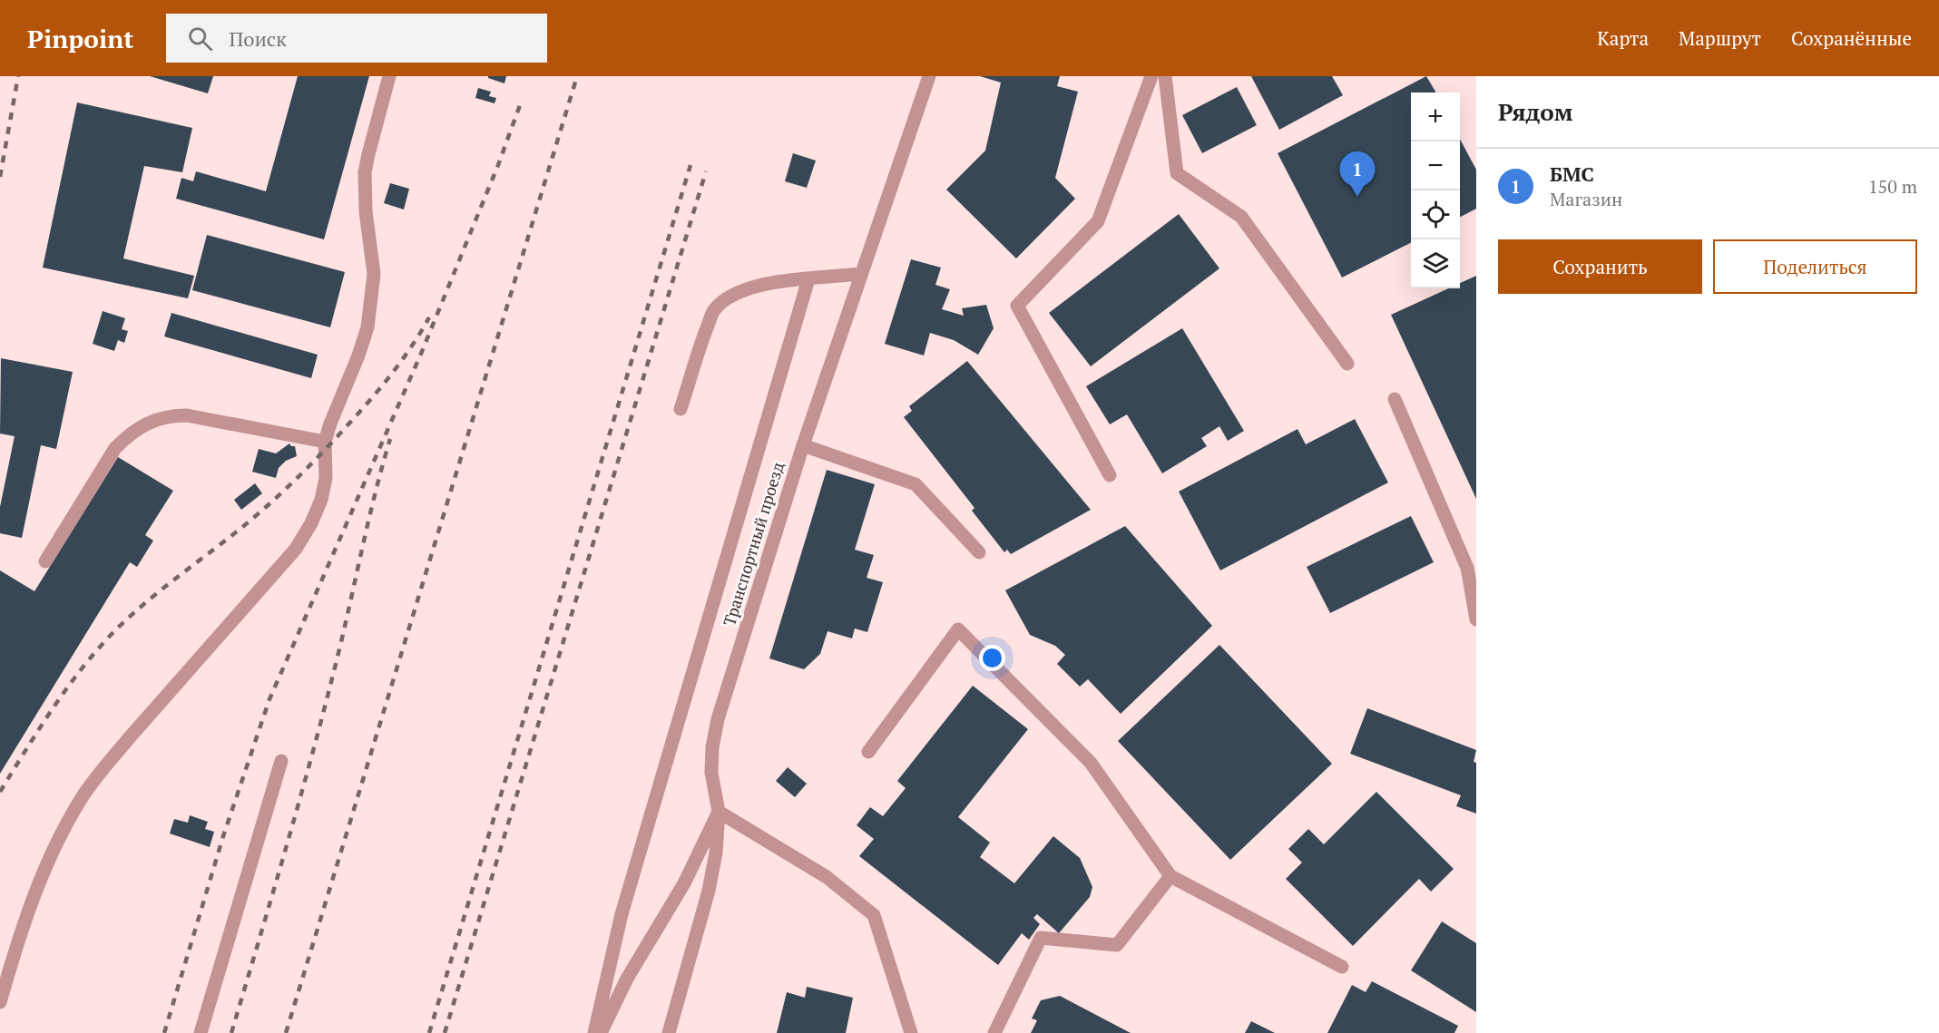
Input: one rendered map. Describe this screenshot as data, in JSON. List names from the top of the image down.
{
  "streets": {
    "street": ["Транспортный проезд"]
  },
  "page": {
    "header": "Pinpoint",
    "search": "Поиск",
    "nav": ["Карта", "Маршрут", "Сохранённые"],
    "heading": "Рядом",
    "map_buttons": ["+", "−"],
    "list": [
      {
        "mark": "1",
        "name": "БМС",
        "note": "Магазин",
        "value": "150 m"
      }
    ],
    "pins": "1",
    "buttons": ["Сохранить", "Поделиться"]
  }
}
